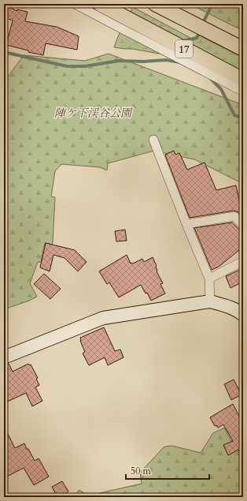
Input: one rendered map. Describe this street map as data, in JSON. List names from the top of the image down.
{
  "streets": {
    "main road": ["17"]
  },
  "parks": ["陣ケ下渓谷公園"],
  "scale_bar": "50 m"
}
